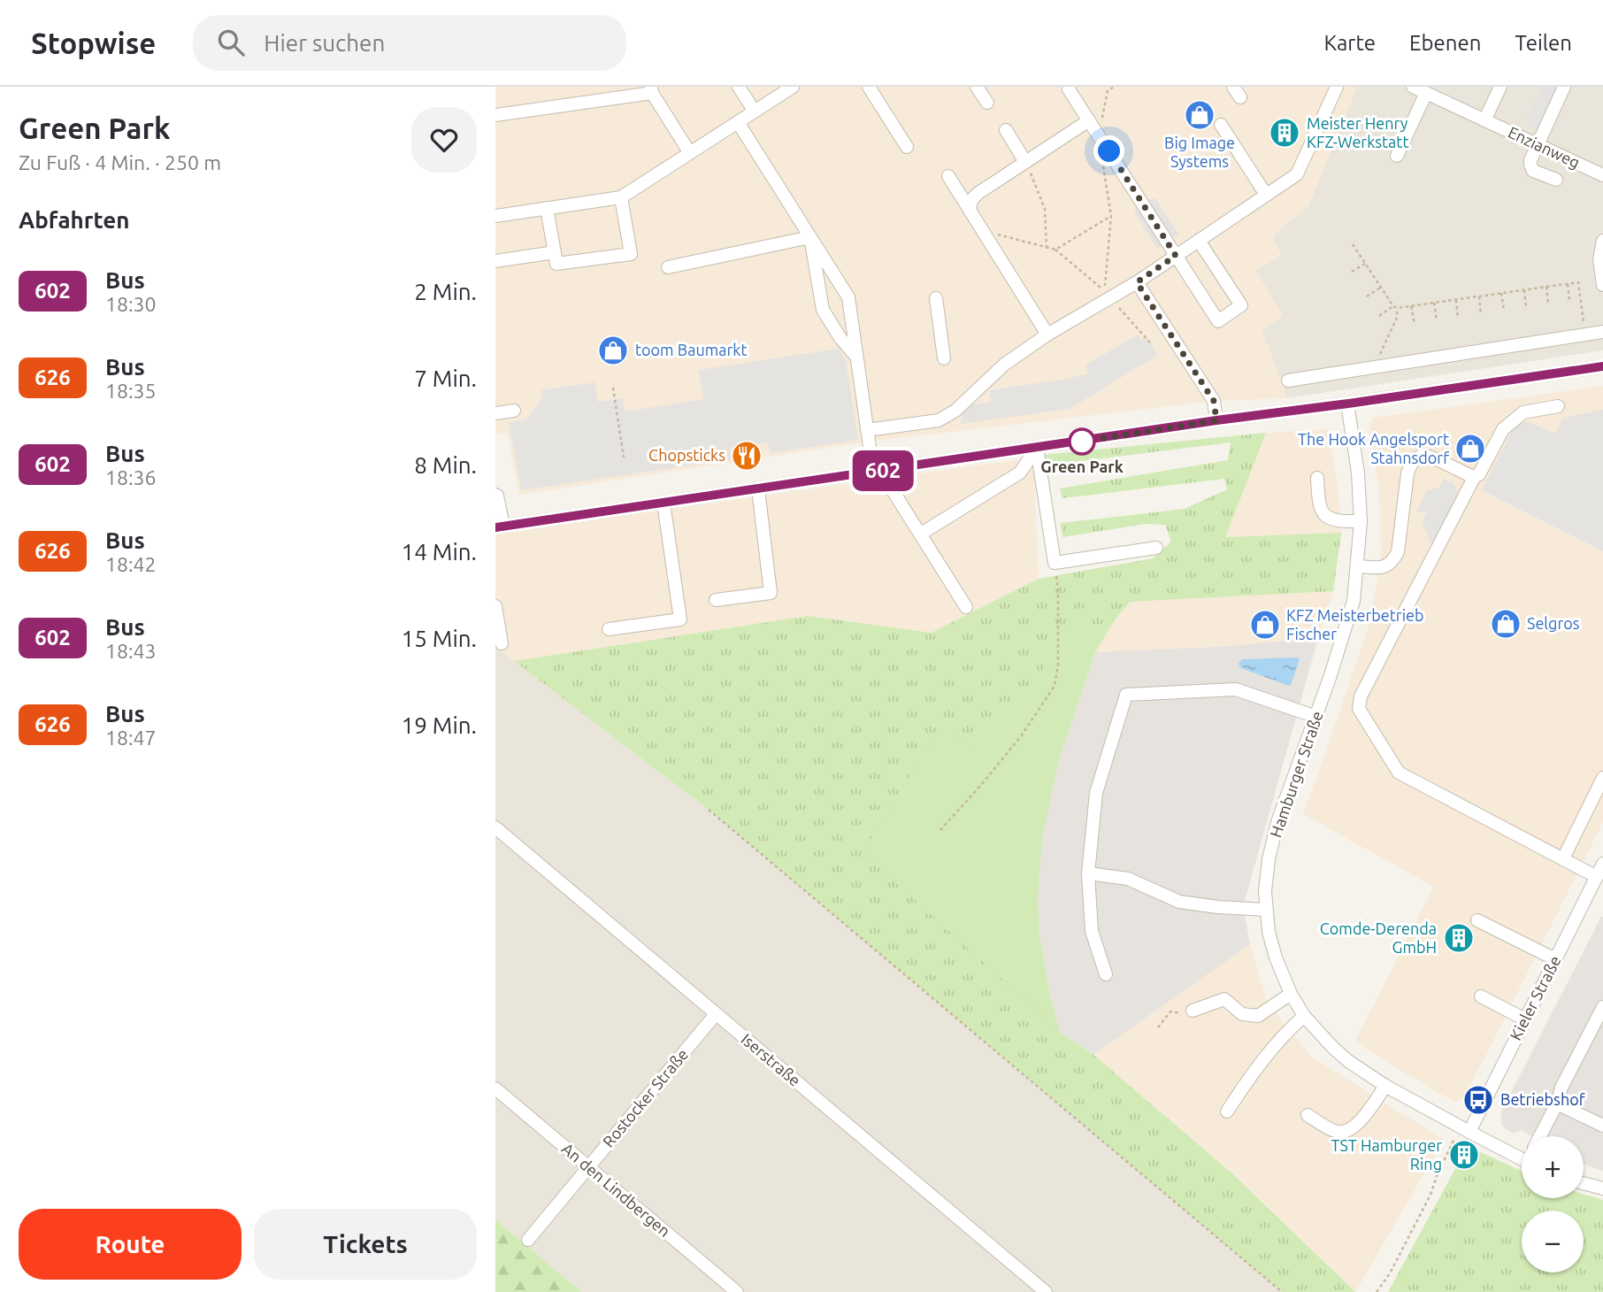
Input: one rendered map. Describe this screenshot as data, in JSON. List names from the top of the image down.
{
  "streets": {
    "street": [
      "Enzianweg",
      "Hamburger Straße",
      "Kieler Straße",
      "Iserstraße",
      "Rostocker Straße",
      "An den Lindbergen"
    ]
  },
  "crossings": [
    ["Hamburger Straße", "Kieler Straße"],
    ["Iserstraße", "Rostocker Straße"],
    ["Rostocker Straße", "An den Lindbergen"]
  ],
  "places": {
    "shop": [
      "Big Image Systems",
      "toom Baumarkt",
      "The Hook Angelsport Stahnsdorf",
      "Selgros",
      "KFZ Meisterbetrieb Fischer"
    ],
    "building": ["Meister Henry KFZ-Werkstatt", "Comde-Derenda GmbH", "TST Hamburger Ring"],
    "other": ["Green Park"],
    "restaurant": ["Chopsticks"],
    "bus stop": ["Betriebshof"]
  },
  "lines": ["bus line 602"],
  "page": {
    "header": "Stopwise",
    "search": "Hier suchen",
    "nav": ["Karte", "Ebenen", "Teilen"],
    "heading": [
      ["Green Park", "Zu Fuß · 4 Min. · 250 m"],
      "Abfahrten"
    ],
    "on_map": "602",
    "list": [
      {
        "mark": "602",
        "name": "Bus",
        "note": "18:30",
        "value": "2 Min."
      },
      {
        "mark": "626",
        "name": "Bus",
        "note": "18:35",
        "value": "7 Min."
      },
      {
        "mark": "602",
        "name": "Bus",
        "note": "18:36",
        "value": "8 Min."
      },
      {
        "mark": "626",
        "name": "Bus",
        "note": "18:42",
        "value": "14 Min."
      },
      {
        "mark": "602",
        "name": "Bus",
        "note": "18:43",
        "value": "15 Min."
      },
      {
        "mark": "626",
        "name": "Bus",
        "note": "18:47",
        "value": "19 Min."
      }
    ],
    "map_buttons": ["+", "−"],
    "buttons": ["Route", "Tickets"]
  }
}
